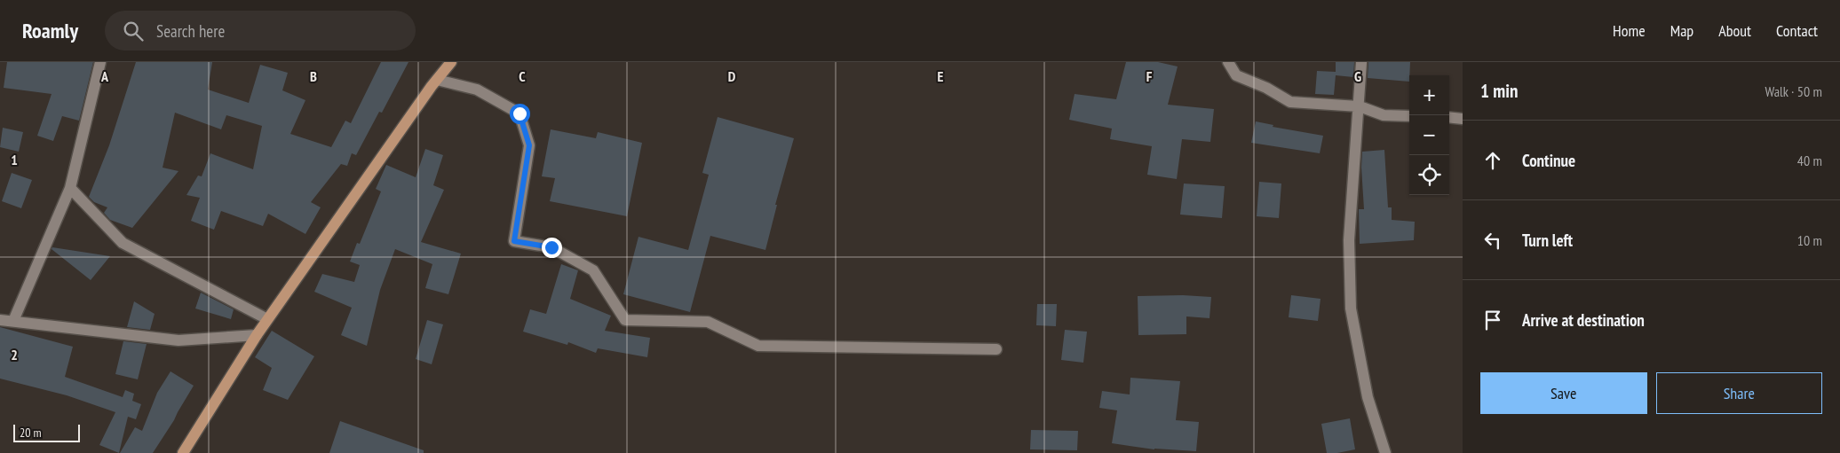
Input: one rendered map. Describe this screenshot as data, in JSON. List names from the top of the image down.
{
  "scale_bar": "20 m",
  "page": {
    "header": "Roamly",
    "search": "Search here",
    "nav": [
      "Home",
      "Map",
      "About",
      "Contact"
    ],
    "heading": ["1 min", "Walk · 50 m"],
    "map_buttons": ["+", "−"],
    "list": [
      ["Continue", "40 m"],
      ["Turn left", "10 m"],
      "Arrive at destination"
    ],
    "buttons": ["Save", "Share"],
    "scale": "20 m"
  },
  "grid": {
    "columns": [
      "A",
      "B",
      "C",
      "D",
      "E",
      "F",
      "G"
    ],
    "rows": ["1", "2"]
  }
}
